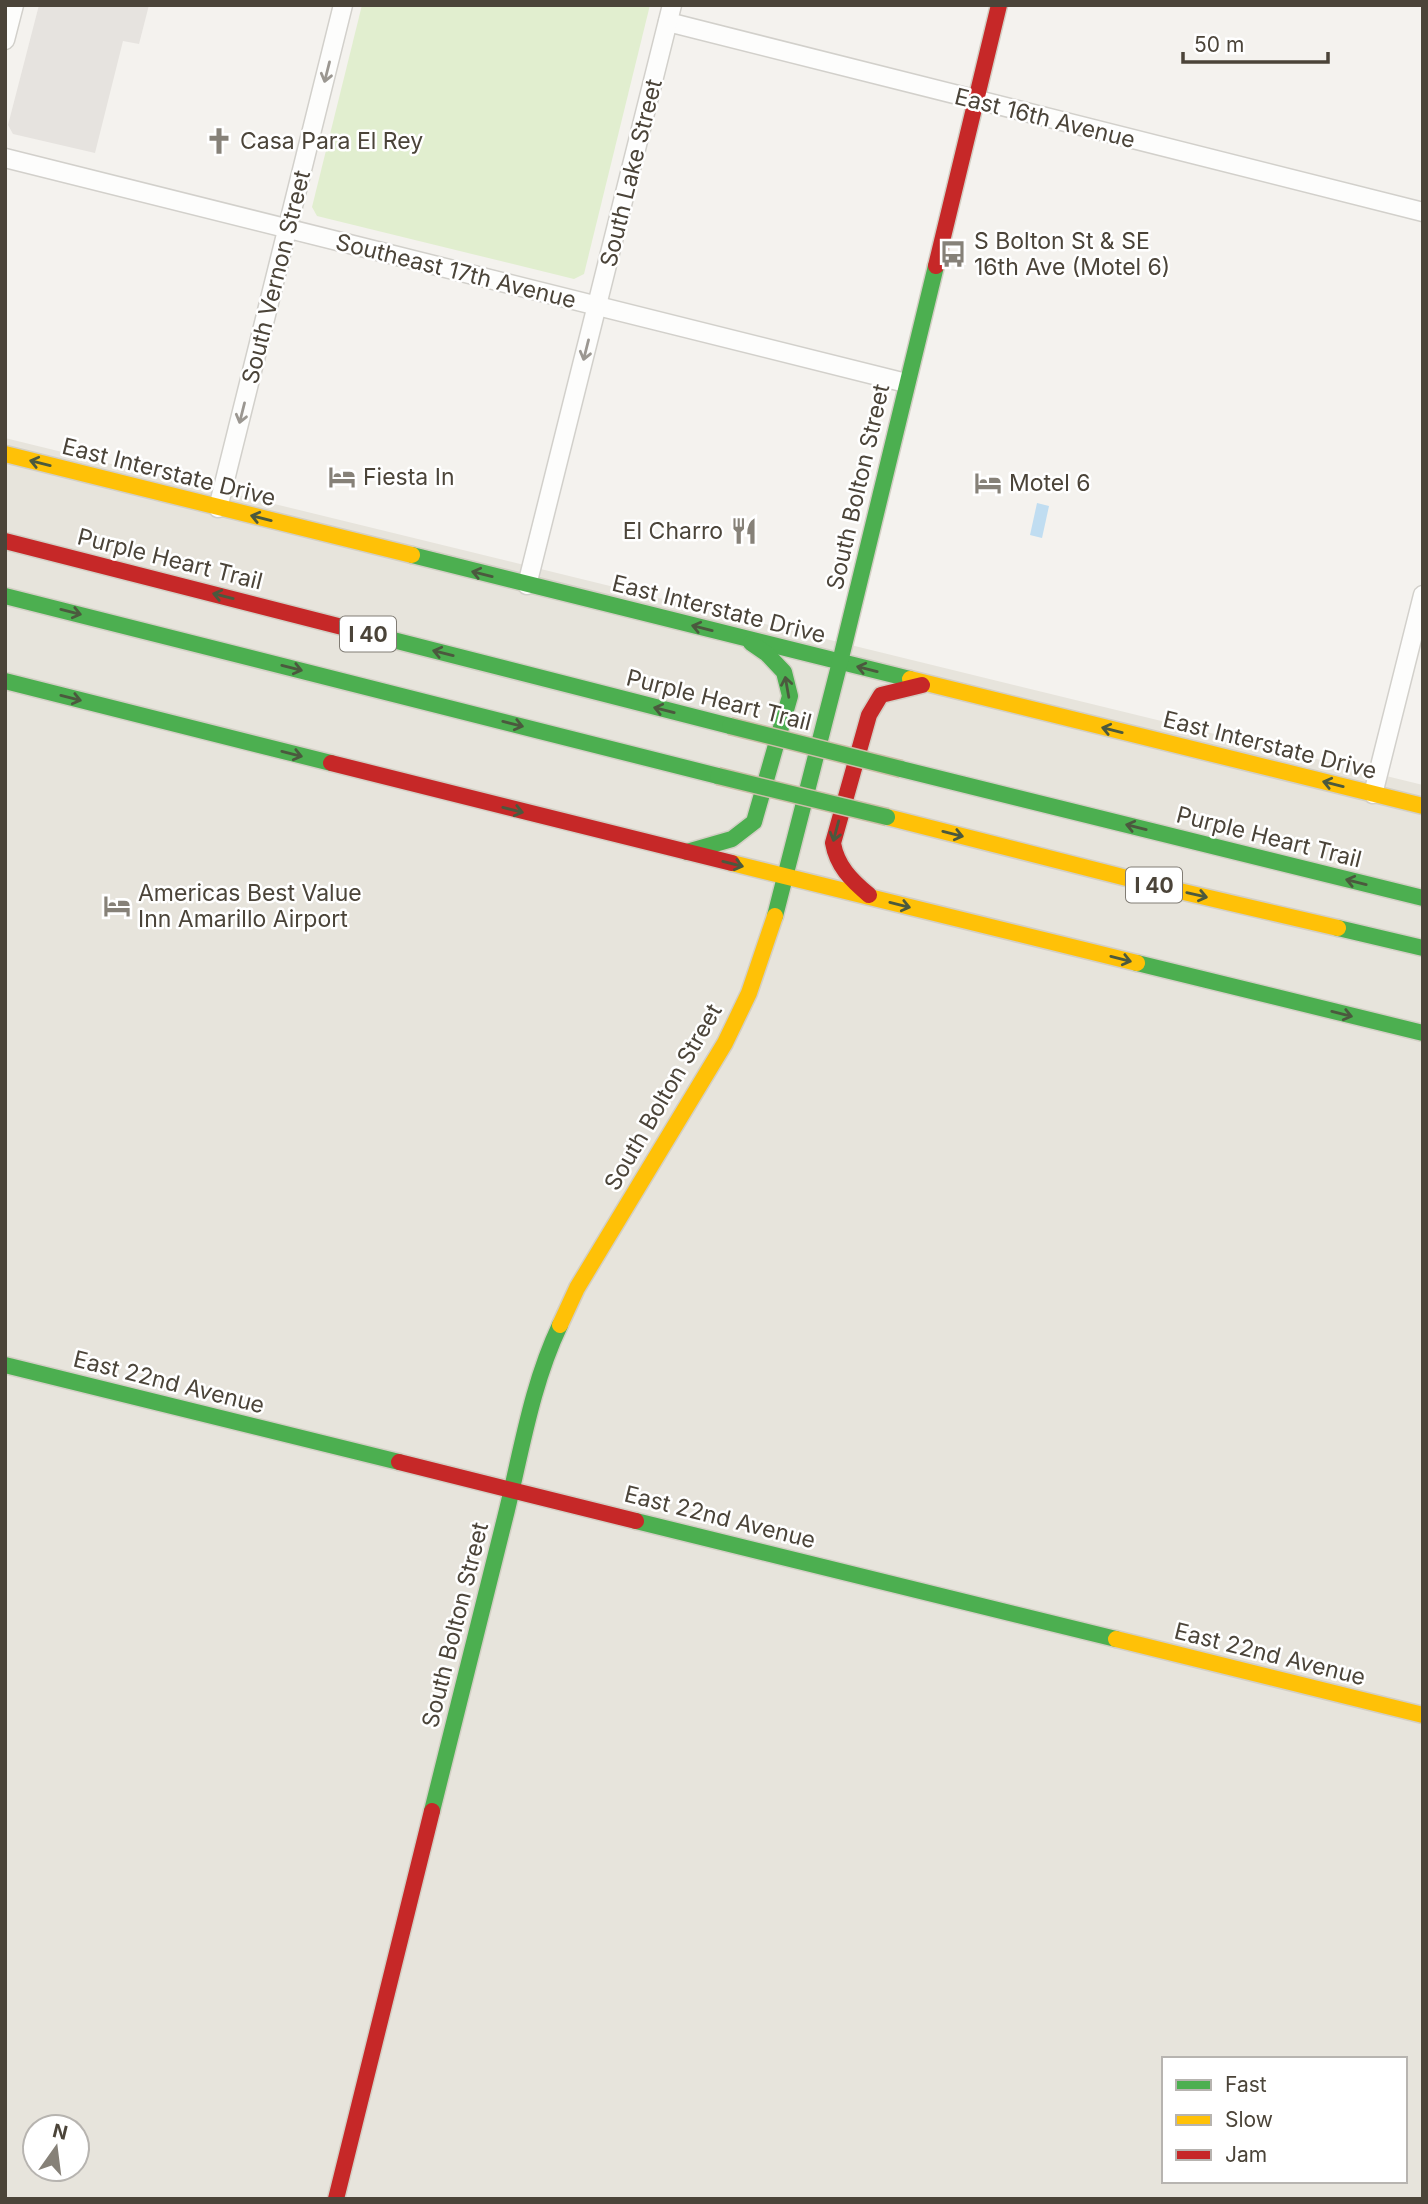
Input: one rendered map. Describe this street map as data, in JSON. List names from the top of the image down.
{
  "streets": {
    "main road": [
      "East Interstate Drive",
      "South Bolton Street",
      "Purple Heart Trail",
      "I 40",
      "East 22nd Avenue"
    ],
    "street": [
      "East 16th Avenue",
      "South Lake Street",
      "Southeast 17th Avenue",
      "South Vernon Street"
    ]
  },
  "crossings": [
    ["East 16th Avenue", "South Lake Street"],
    ["East 16th Avenue", "South Bolton Street"],
    ["South Lake Street", "Southeast 17th Avenue"],
    ["South Lake Street", "East Interstate Drive"],
    ["Southeast 17th Avenue", "South Vernon Street"],
    ["Southeast 17th Avenue", "South Bolton Street"],
    ["South Vernon Street", "East Interstate Drive"],
    ["East Interstate Drive", "South Bolton Street"],
    ["South Bolton Street", "East 22nd Avenue"]
  ],
  "one_way": ["South Lake Street", "South Vernon Street"],
  "places": {
    "church": ["Casa Para El Rey"],
    "bus stop": ["S Bolton St & SE 16th Ave (Motel 6)"],
    "hotel": ["Fiesta In", "Motel 6", "Americas Best Value Inn Amarillo Airport"],
    "restaurant": ["El Charro"]
  },
  "legend": ["Fast", "Slow", "Jam"],
  "scale_bar": "50 m",
  "north": "top"
}
